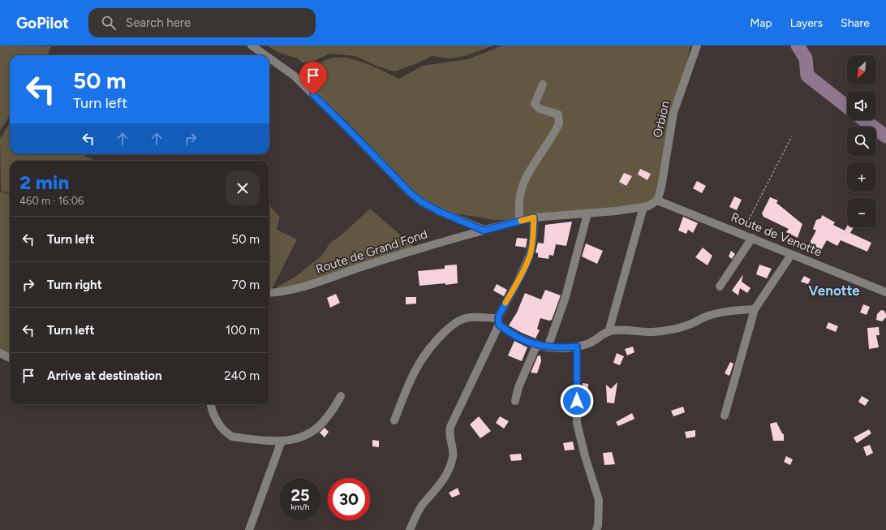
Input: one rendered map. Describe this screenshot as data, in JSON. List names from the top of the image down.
{
  "streets": {
    "street": ["Orbion", "Route de Venotte", "Route de Grand Fond"]
  },
  "crossings": [
    ["Orbion", "Route de Venotte"],
    ["Orbion", "Route de Grand Fond"],
    ["Route de Venotte", "Route de Grand Fond"]
  ],
  "districts": ["Venotte"],
  "north": "bottom left",
  "page": {
    "header": "GoPilot",
    "search": "Search here",
    "nav": ["Map", "Layers", "Share"],
    "map_buttons": ["+", "−"],
    "turn": ["50 m", "Turn left"],
    "heading": ["2 min", "460 m · 16:06"],
    "list": [
      {
        "name": "Turn left",
        "value": "50 m"
      },
      {
        "name": "Turn right",
        "value": "70 m"
      },
      {
        "name": "Turn left",
        "value": "100 m"
      },
      {
        "name": "Arrive at destination",
        "value": "240 m"
      }
    ],
    "speed": "25 km/h",
    "limit": "30"
  }
}
